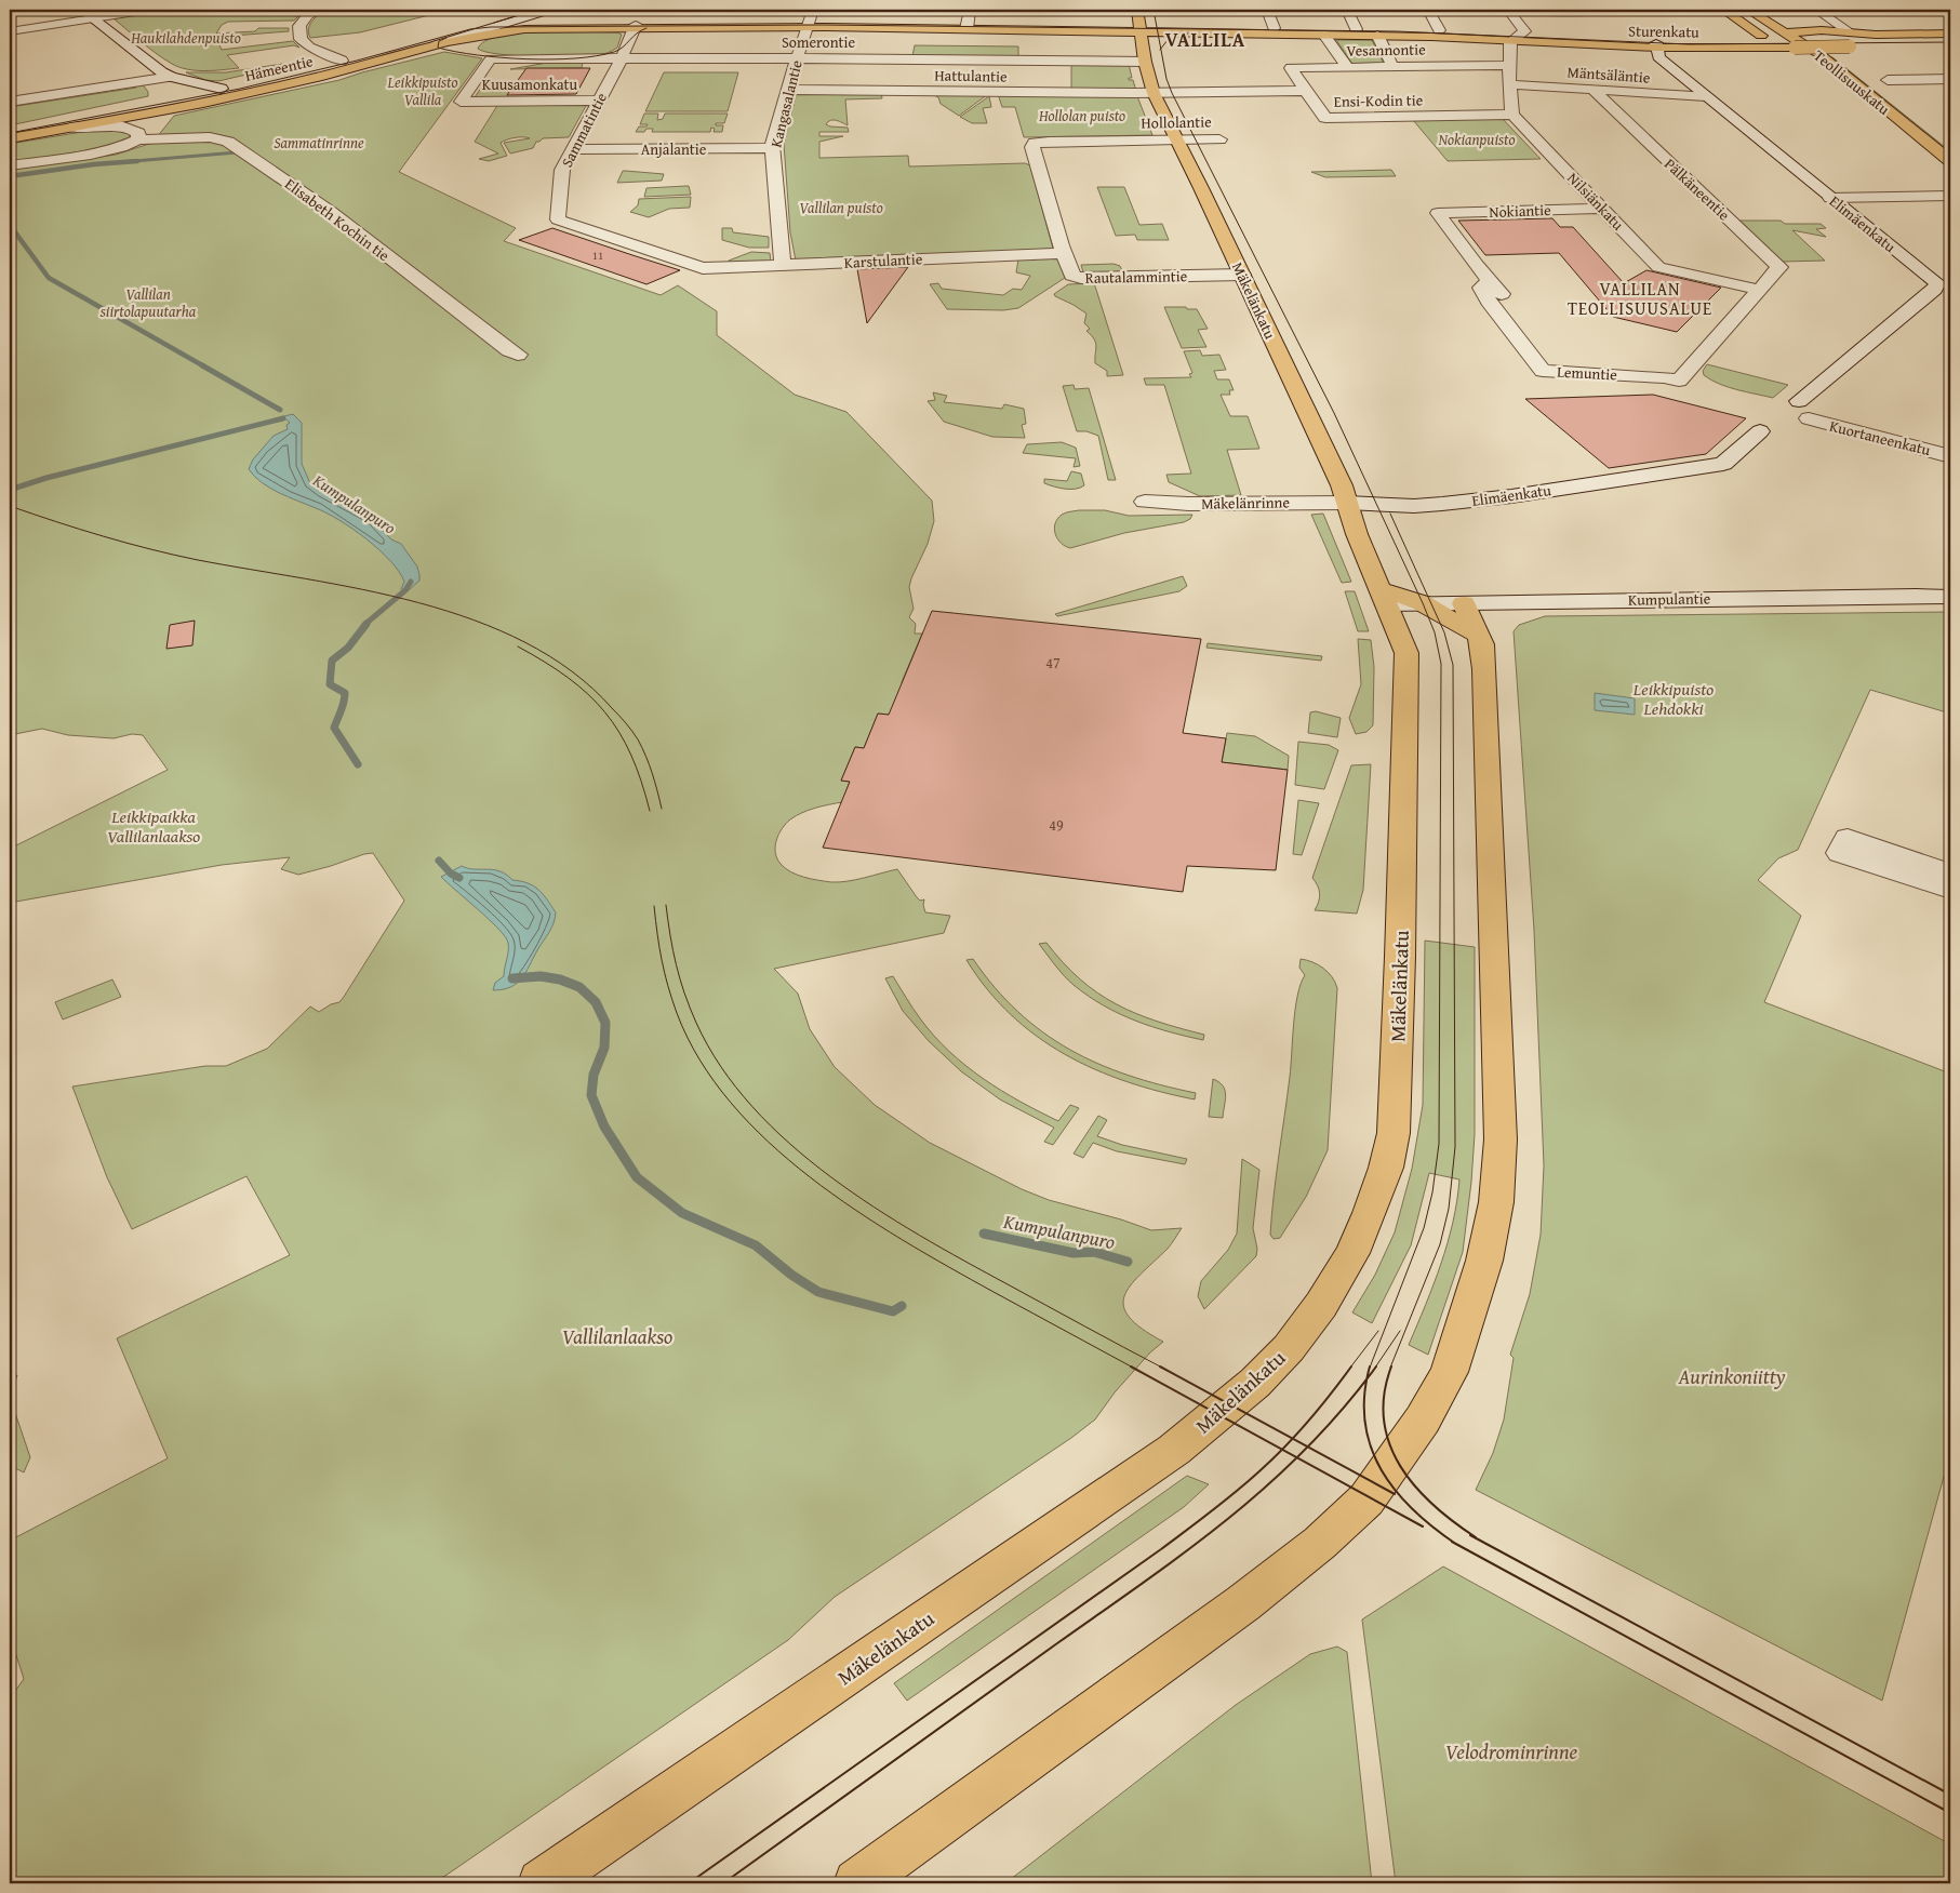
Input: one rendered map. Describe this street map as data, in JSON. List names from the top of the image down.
{
  "streets": {
    "main road": [
      "Sturenkatu",
      "Hämeentie",
      "Teollisuuskatu",
      "Mäkelänkatu"
    ],
    "street": [
      "Somerontie",
      "Vesannontie",
      "Mäntsäläntie",
      "Hattulantie",
      "Kuusamonkatu",
      "Ensi-Kodin tie",
      "Kangasalantie",
      "Hollolantie",
      "Sammatintie",
      "Anjalantie",
      "Pälkäneentie",
      "Nilsiänkatu",
      "Nokiantie",
      "Elisabeth Kochin tie",
      "Elimäenkatu",
      "Karstulantie",
      "Rautalammintie",
      "Lemuntie",
      "Kuortaneenkatu",
      "Mäkelänrinne",
      "Kumpulantie"
    ]
  },
  "crossings": [
    ["Sturenkatu", "Hämeentie"],
    ["Sturenkatu", "Teollisuuskatu"],
    ["Sturenkatu", "Kangasalantie"],
    ["Sturenkatu", "Sammatintie"],
    ["Sturenkatu", "Elimäenkatu"],
    ["Sturenkatu", "Mäkelänkatu"],
    ["Somerontie", "Kuusamonkatu"],
    ["Somerontie", "Kangasalantie"],
    ["Somerontie", "Sammatintie"],
    ["Somerontie", "Mäkelänkatu"],
    ["Vesannontie", "Hattulantie"],
    ["Vesannontie", "Ensi-Kodin tie"],
    ["Mäntsäläntie", "Pälkäneentie"],
    ["Mäntsäläntie", "Elimäenkatu"],
    ["Hattulantie", "Ensi-Kodin tie"],
    ["Hattulantie", "Kangasalantie"],
    ["Hattulantie", "Mäkelänkatu"],
    ["Kuusamonkatu", "Sammatintie"],
    ["Ensi-Kodin tie", "Nilsiänkatu"],
    ["Kangasalantie", "Anjalantie"],
    ["Kangasalantie", "Karstulantie"],
    ["Hollolantie", "Rautalammintie"],
    ["Hollolantie", "Mäkelänkatu"],
    ["Sammatintie", "Anjalantie"],
    ["Sammatintie", "Karstulantie"],
    ["Pälkäneentie", "Nilsiänkatu"],
    ["Pälkäneentie", "Lemuntie"],
    ["Nilsiänkatu", "Nokiantie"],
    ["Nokiantie", "Lemuntie"],
    ["Elimäenkatu", "Mäkelänkatu"],
    ["Elimäenkatu", "Mäkelänrinne"],
    ["Karstulantie", "Rautalammintie"],
    ["Rautalammintie", "Mäkelänkatu"],
    ["Mäkelänkatu", "Mäkelänrinne"]
  ],
  "districts": ["VALLILA", "VALLILAN TEOLLISUUSALUE"],
  "water": ["Kumpulanpuro"],
  "parks": [
    "Haukilahdenpuisto",
    "Leikkipuisto Vallila",
    "Hollolan puisto",
    "Nokianpuisto",
    "Sammatinrinne",
    "Vallilan puisto",
    "Vallilan siirtolapuutarha",
    "Leikkipuisto Lehdokki",
    "Leikkipaikka Vallilanlaakso",
    "Vallilanlaakso",
    "Aurinkoniitty",
    "Velodrominrinne"
  ],
  "house_numbers": ["11", "47", "49"]
}
